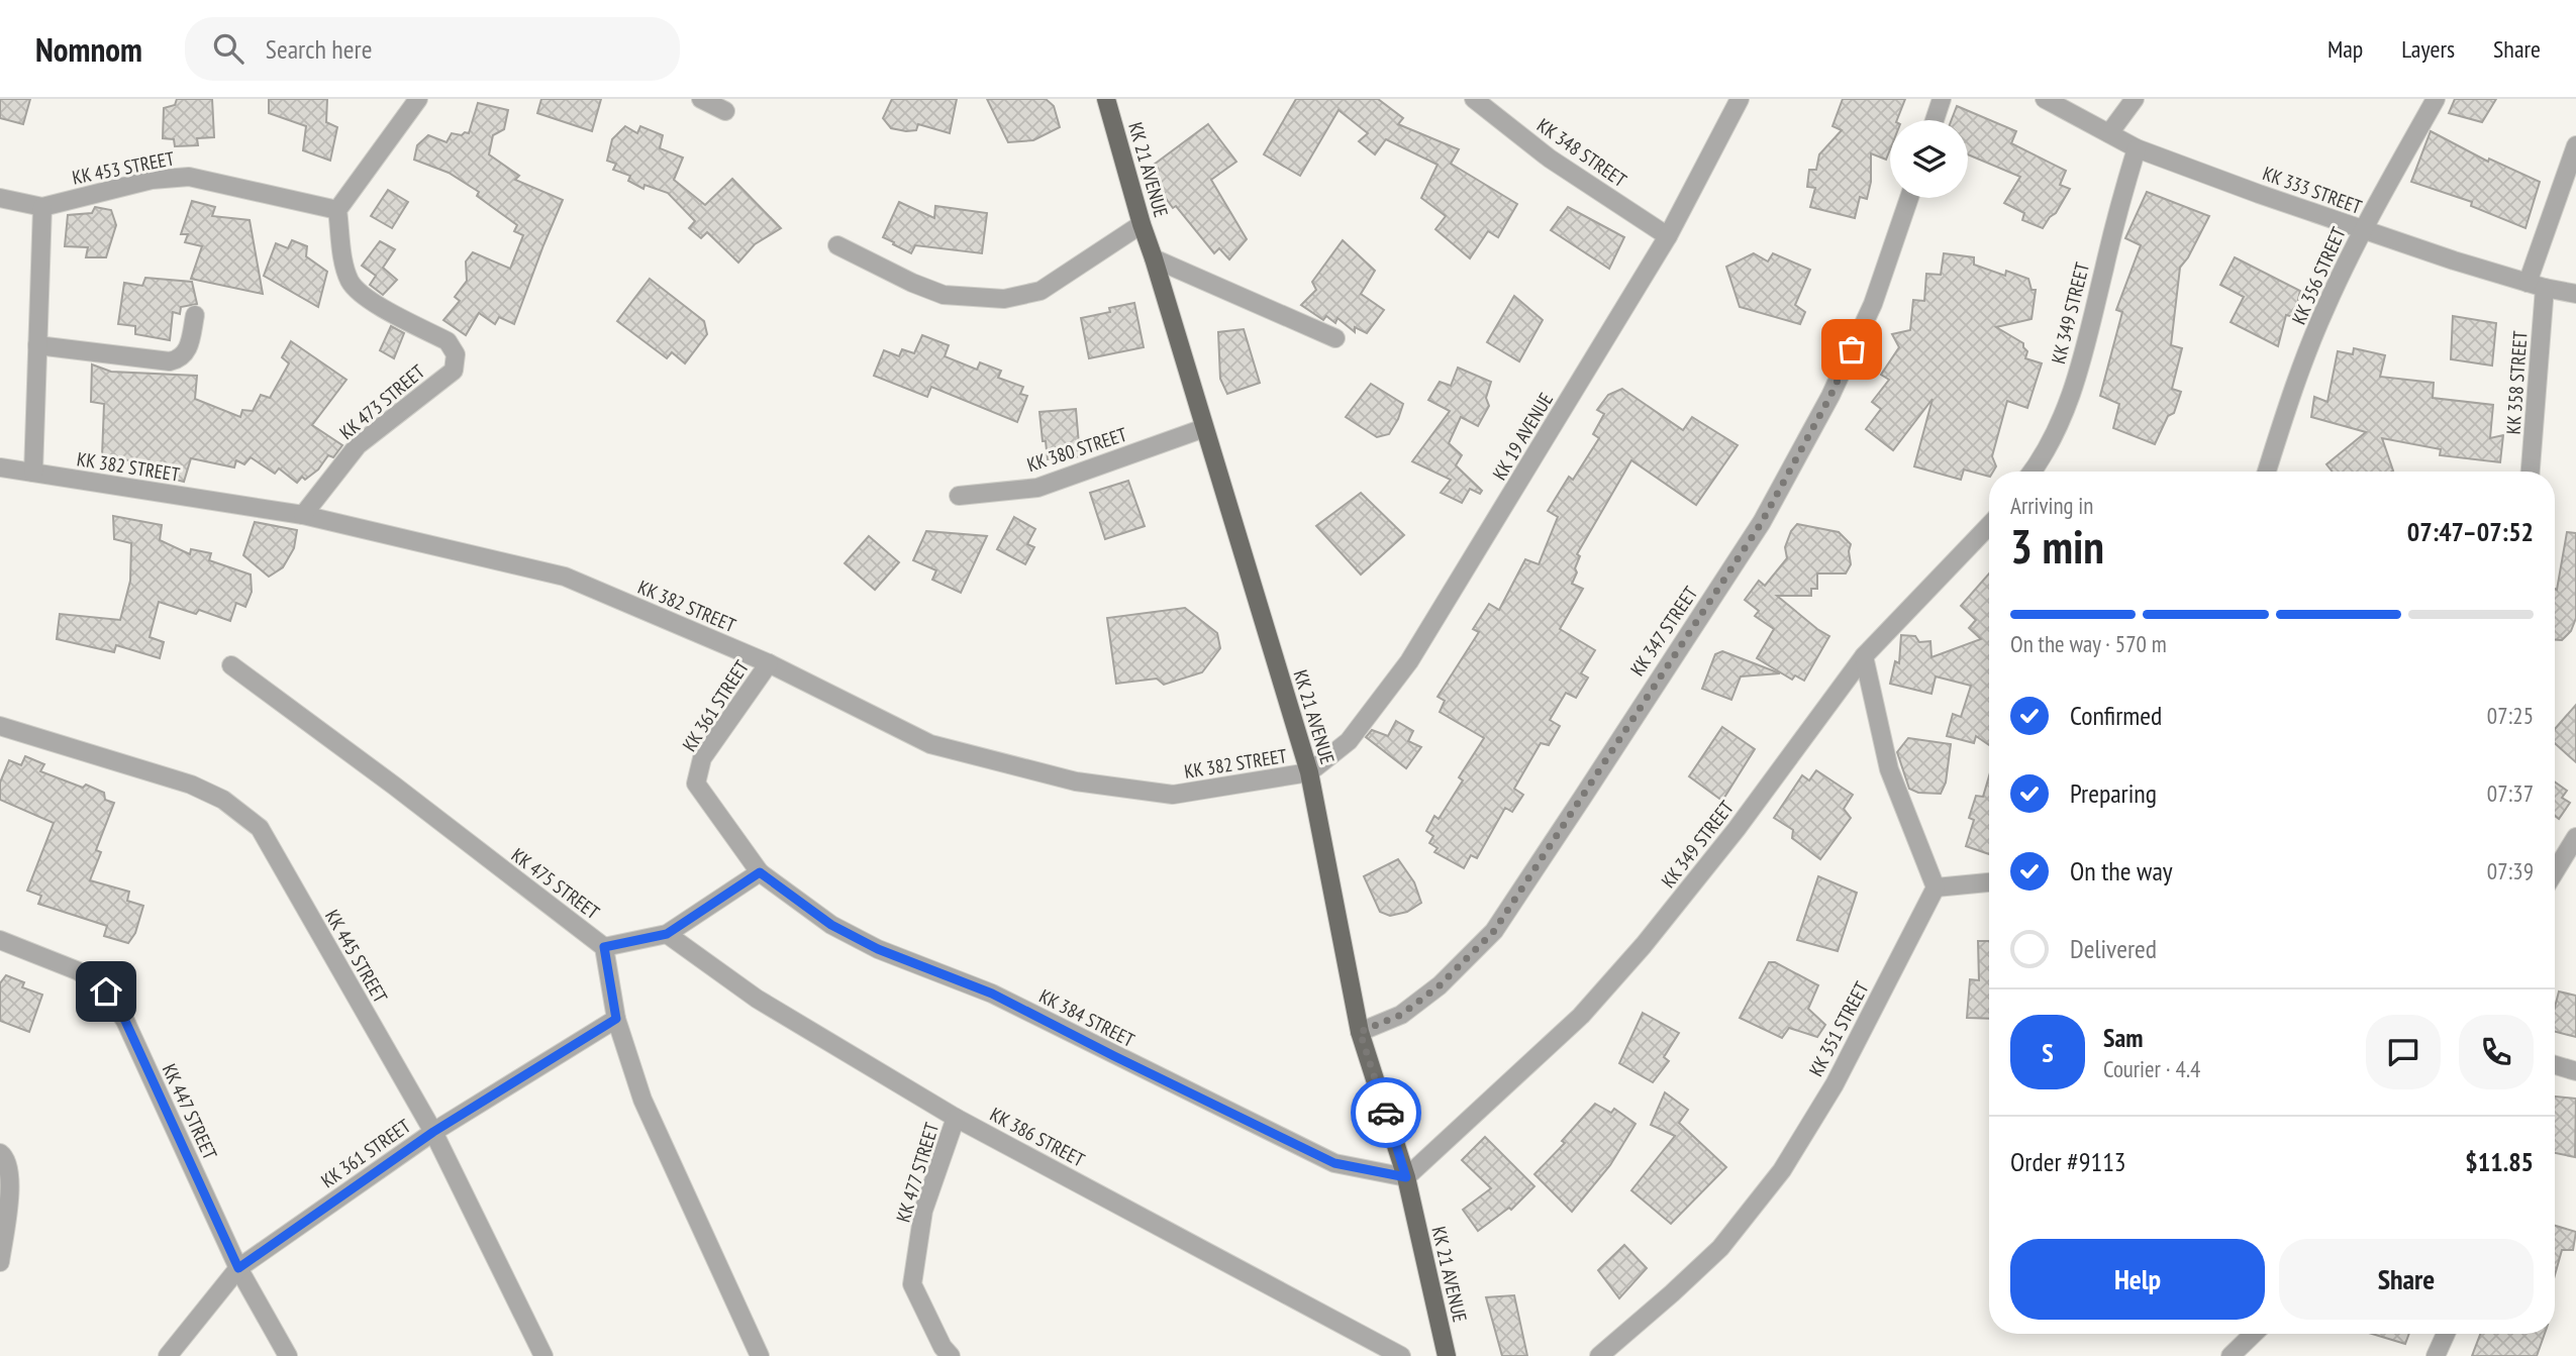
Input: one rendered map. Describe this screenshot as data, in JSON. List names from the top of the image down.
{
  "streets": {
    "main road": ["KK 21 AVENUE"],
    "street": [
      "KK 348 STREET",
      "KK 453 STREET",
      "KK 333 STREET",
      "KK 356 STREET",
      "KK 349 STREET",
      "KK 358 STREET",
      "KK 473 STREET",
      "KK 19 AVENUE",
      "KK 380 STREET",
      "KK 382 STREET",
      "KK 347 STREET",
      "KK 361 STREET",
      "KK 475 STREET",
      "KK 445 STREET",
      "KK 384 STREET",
      "KK 351 STREET",
      "KK 447 STREET",
      "KK 386 STREET",
      "KK 477 STREET"
    ]
  },
  "crossings": [
    ["KK 348 STREET", "KK 19 AVENUE"],
    ["KK 453 STREET", "KK 473 STREET"],
    ["KK 21 AVENUE", "KK 349 STREET"],
    ["KK 21 AVENUE", "KK 19 AVENUE"],
    ["KK 21 AVENUE", "KK 380 STREET"],
    ["KK 21 AVENUE", "KK 382 STREET"],
    ["KK 21 AVENUE", "KK 347 STREET"],
    ["KK 21 AVENUE", "KK 384 STREET"],
    ["KK 333 STREET", "KK 356 STREET"],
    ["KK 333 STREET", "KK 349 STREET"],
    ["KK 333 STREET", "KK 358 STREET"],
    ["KK 349 STREET", "KK 384 STREET"],
    ["KK 473 STREET", "KK 382 STREET"],
    ["KK 19 AVENUE", "KK 382 STREET"],
    ["KK 382 STREET", "KK 361 STREET"],
    ["KK 361 STREET", "KK 475 STREET"],
    ["KK 361 STREET", "KK 445 STREET"],
    ["KK 361 STREET", "KK 384 STREET"],
    ["KK 361 STREET", "KK 447 STREET"],
    ["KK 386 STREET", "KK 477 STREET"]
  ],
  "page": {
    "header": "Nomnom",
    "search": "Search here",
    "nav": ["Map", "Layers", "Share"],
    "heading": ["3 min", "Arriving in", "07:47–07:52"],
    "panel": [
      "Sam",
      "Courier · 4.4",
      "Order #9113",
      "$11.85"
    ],
    "bar": "On the way · 570 m",
    "list": [
      ["Confirmed", "07:25"],
      ["Preparing", "07:37"],
      ["On the way", "07:39"],
      "Delivered"
    ],
    "round": "S",
    "buttons": ["Help", "Share"]
  }
}
